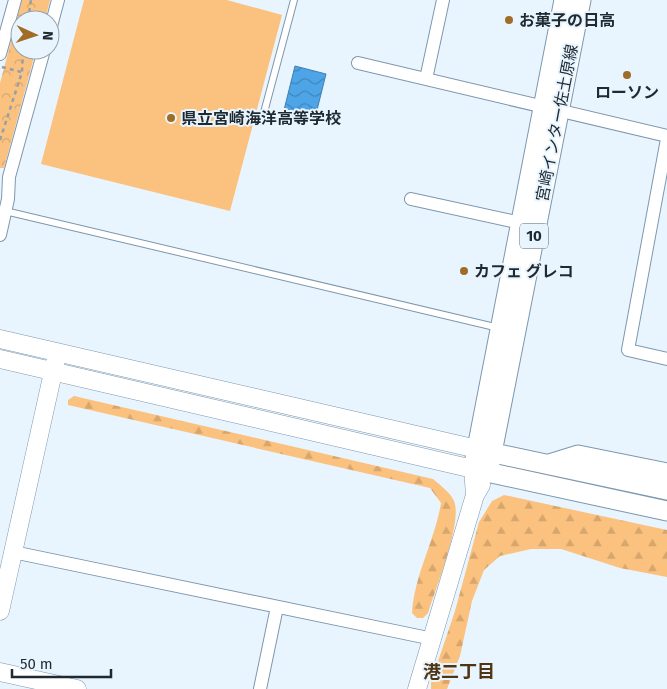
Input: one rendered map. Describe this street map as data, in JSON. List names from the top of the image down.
{
  "streets": {
    "main road": ["宮崎インター佐土原線", "10"]
  },
  "districts": ["港二丁目"],
  "places": [
    "お菓子の日高",
    "ローソン",
    "県立宮崎海洋高等学校",
    "カフェ グレコ"
  ],
  "scale_bar": "50 m",
  "north": "right"
}
